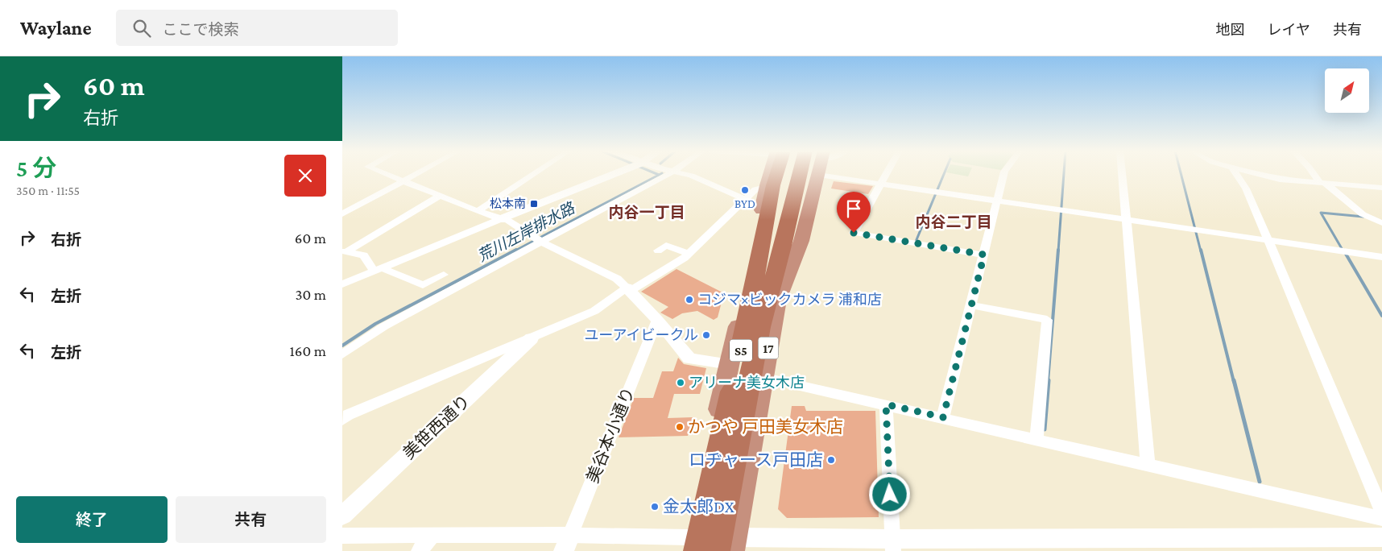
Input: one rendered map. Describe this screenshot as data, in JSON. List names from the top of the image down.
{
  "streets": {
    "highway": ["17", "S5"],
    "street": ["美笹西通り", "美谷本小通り"]
  },
  "districts": ["内谷一丁目", "内谷二丁目"],
  "water": ["荒川左岸排水路"],
  "places": {
    "other": [
      "BYD",
      "コジマ×ビックカメラ 浦和店",
      "ユーアイビークル",
      "アリーナ美女木店",
      "かつや 戸田美女木店",
      "ロヂャース戸田店",
      "金太郎DX"
    ],
    "transit": ["松本南"]
  },
  "north": "top right",
  "page": {
    "header": "Waylane",
    "search": "ここで検索",
    "nav": ["地図", "レイヤ", "共有"],
    "turn": ["60 m", "右折"],
    "heading": ["5 分", "350 m · 11:55"],
    "list": [
      {
        "name": "右折",
        "value": "60 m"
      },
      {
        "name": "左折",
        "value": "30 m"
      },
      {
        "name": "左折",
        "value": "160 m"
      }
    ],
    "buttons": ["終了", "共有"]
  }
}
